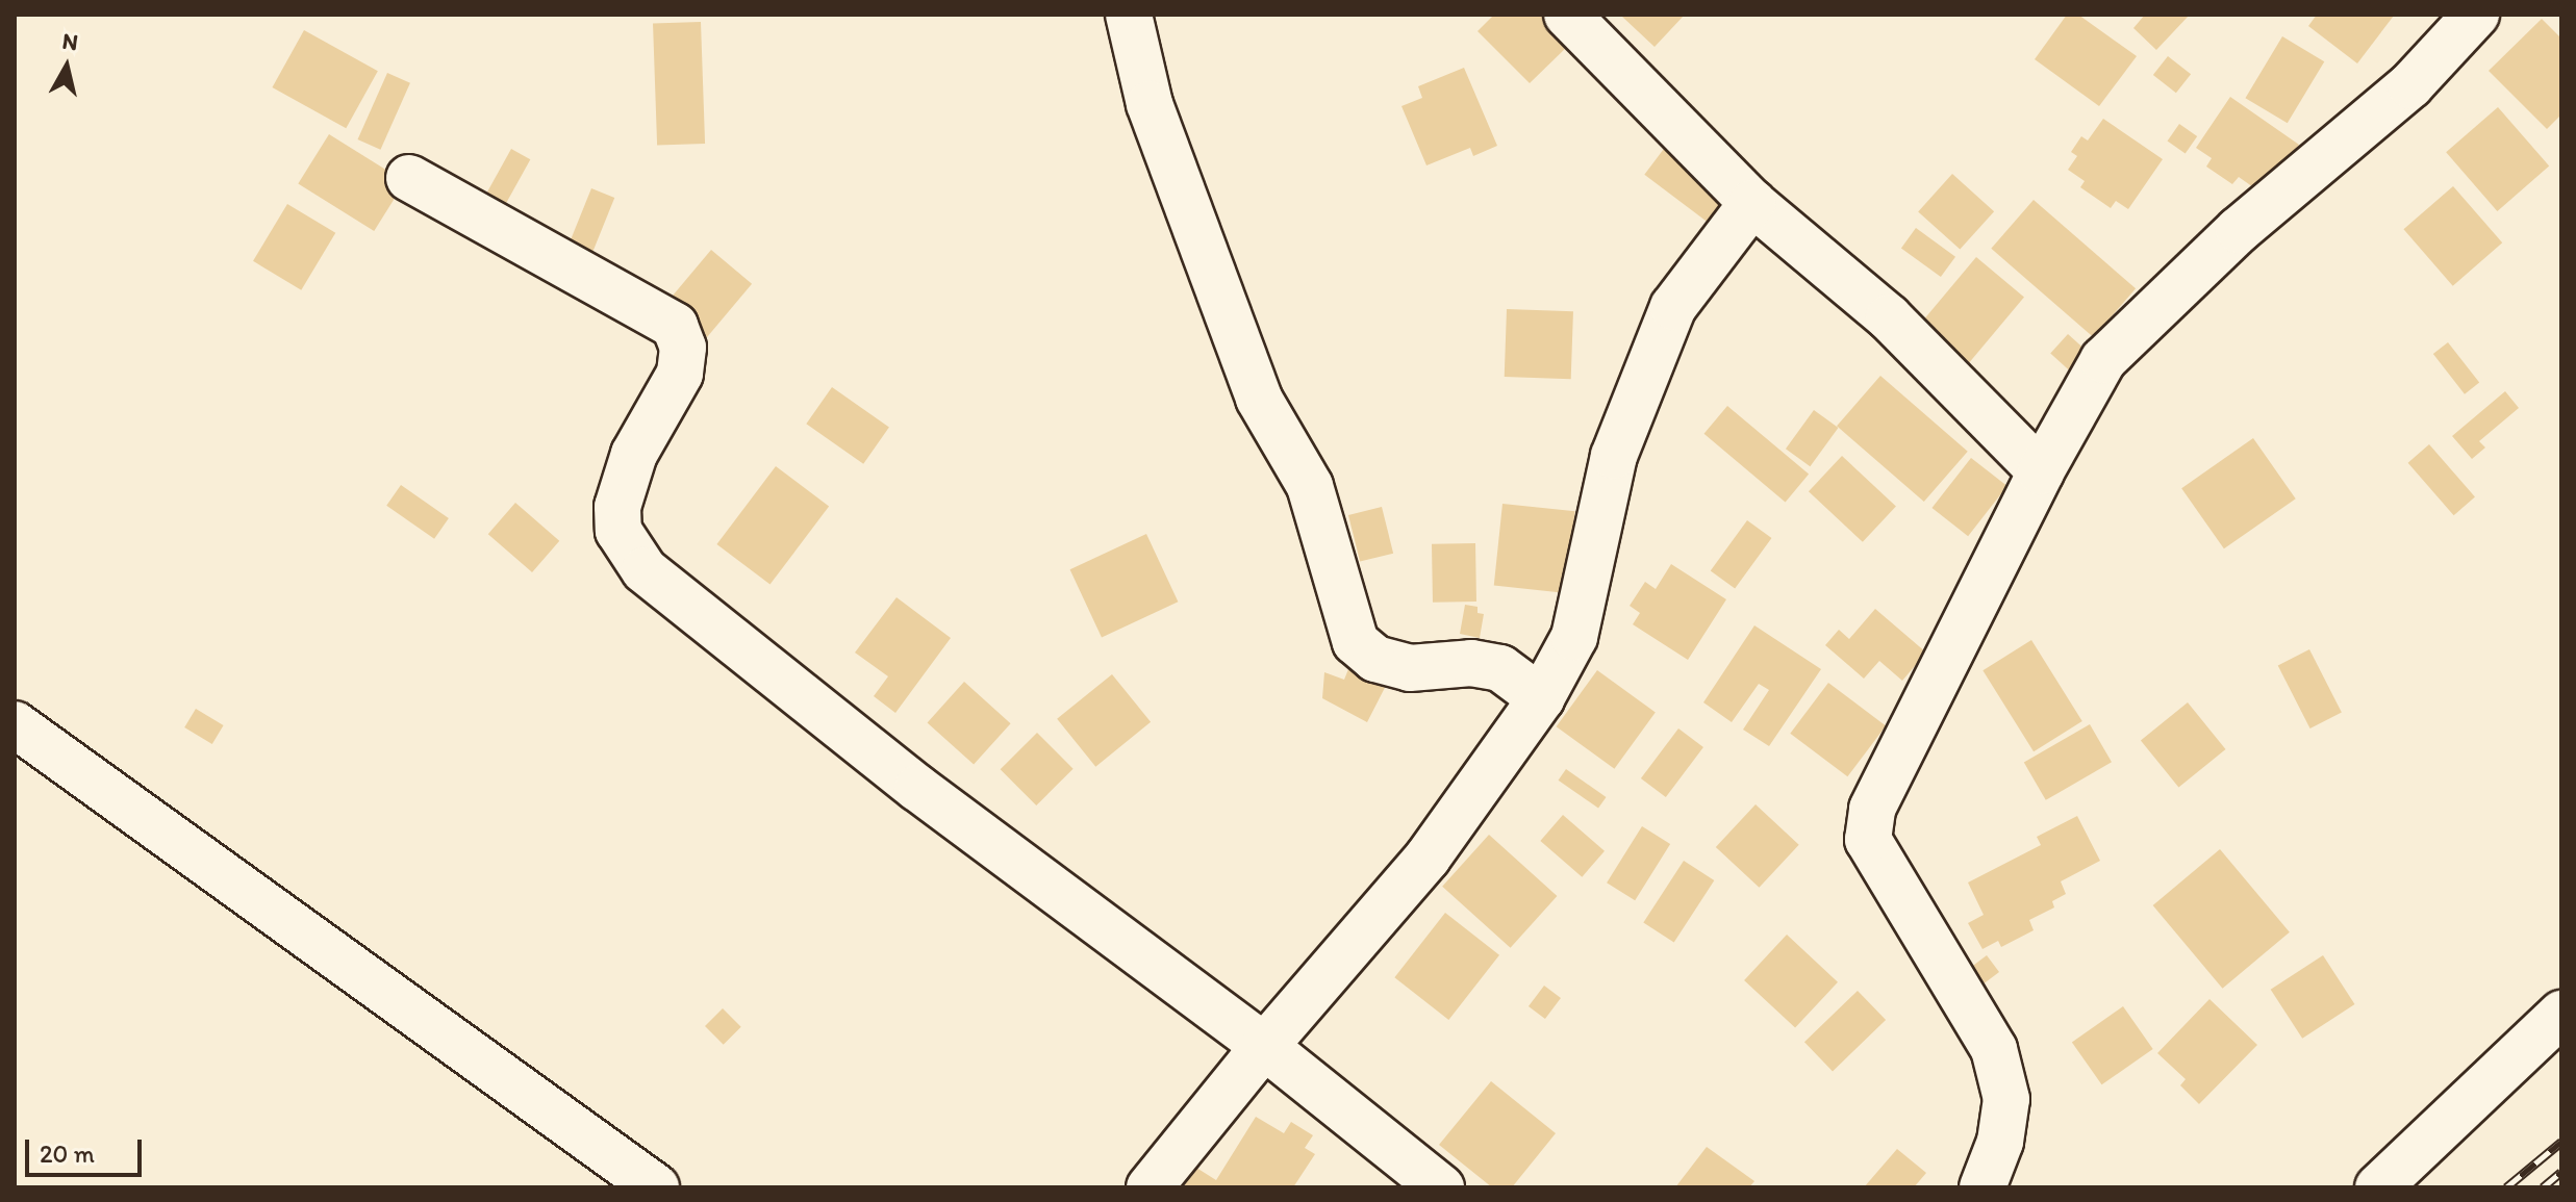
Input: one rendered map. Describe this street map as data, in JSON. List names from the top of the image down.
{
  "scale_bar": "20 m",
  "north": "top"
}
